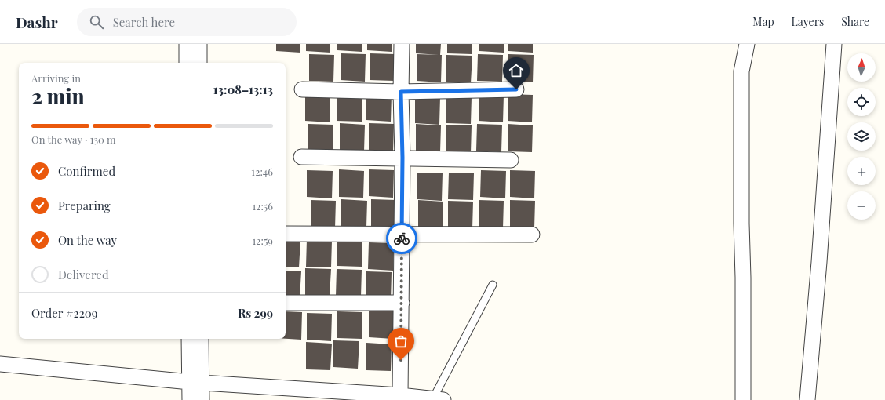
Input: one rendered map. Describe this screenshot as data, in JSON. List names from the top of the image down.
{
  "north": "top",
  "page": {
    "header": "Dashr",
    "search": "Search here",
    "nav": ["Map", "Layers", "Share"],
    "map_buttons": ["+", "−"],
    "heading": ["2 min", "Arriving in", "13:08–13:13"],
    "panel": ["Order #2209", "Rs 299"],
    "bar": "On the way · 130 m",
    "list": [
      ["Confirmed", "12:46"],
      ["Preparing", "12:56"],
      ["On the way", "12:59"],
      "Delivered"
    ]
  }
}
